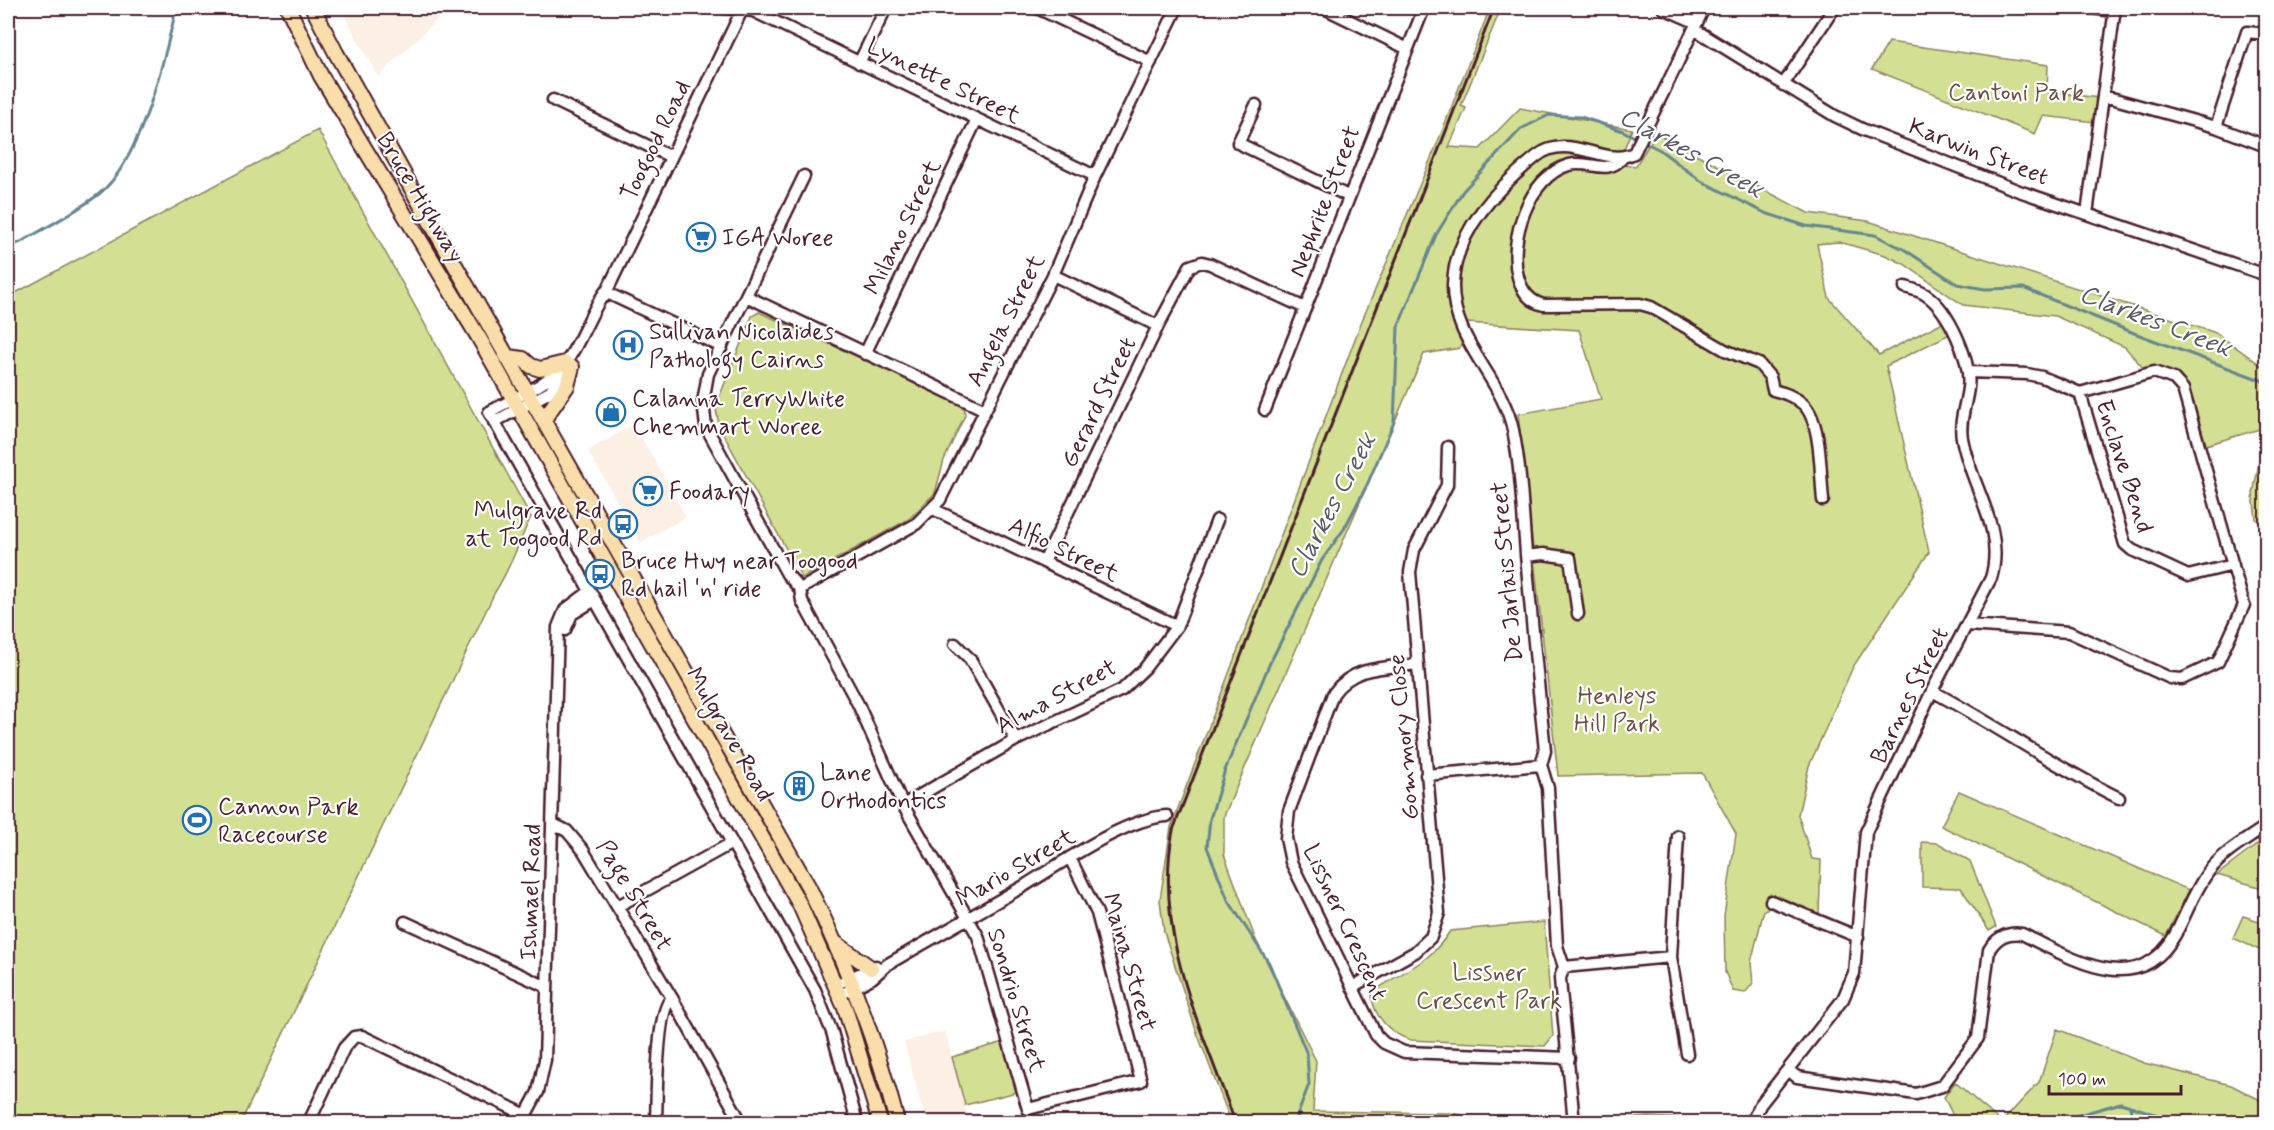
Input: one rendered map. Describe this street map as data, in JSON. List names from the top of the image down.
{
  "streets": {
    "main road": ["Bruce Highway", "Mulgrave Road"],
    "street": [
      "Lynette Street",
      "Toogood Road",
      "Karwin Street",
      "Nephrite Street",
      "Milano Street",
      "Angela Street",
      "Gerard Street",
      "Enclave Bend",
      "Alfio Street",
      "De Jarlais Street",
      "Barnes Street",
      "Alma Street",
      "Gommory Close",
      "Mario Street",
      "Ishmael Road",
      "Page Street",
      "Lissner Crescent",
      "Maina Street",
      "Sondrio Street"
    ]
  },
  "crossings": [
    ["Lynette Street", "Toogood Road"],
    ["Lynette Street", "Milano Street"],
    ["Lynette Street", "Angela Street"],
    ["Toogood Road", "Bruce Highway"],
    ["Toogood Road", "Mulgrave Road"],
    ["Bruce Highway", "Mulgrave Road"],
    ["Nephrite Street", "Gerard Street"],
    ["Angela Street", "Alfio Street"],
    ["Angela Street", "Sondrio Street"],
    ["Gerard Street", "Alfio Street"],
    ["Alfio Street", "Alma Street"],
    ["De Jarlais Street", "Lissner Crescent"],
    ["Alma Street", "Sondrio Street"],
    ["Mulgrave Road", "Mario Street"],
    ["Mulgrave Road", "Ishmael Road"],
    ["Gommory Close", "Lissner Crescent"],
    ["Mario Street", "Maina Street"],
    ["Mario Street", "Sondrio Street"],
    ["Ishmael Road", "Page Street"],
    ["Maina Street", "Sondrio Street"]
  ],
  "water": ["Clarkes Creek"],
  "parks": ["Cantoni Park", "Henleys Hill Park", "Lissner Crescent Park"],
  "places": {
    "supermarket": ["IGA Woree", "Foodary"],
    "hospital": ["Sullivan Nicolaides Pathology Cairns"],
    "shop": ["Calanna TerryWhite Chemmart Woree"],
    "bus stop": ["Mulgrave Rd at Toogood Rd", "Bruce Hwy near Toogood Rd hail 'n' ride"],
    "building": ["Lane Orthodontics"],
    "sports": ["Cannon Park Racecourse"]
  },
  "scale_bar": "100 m"
}
